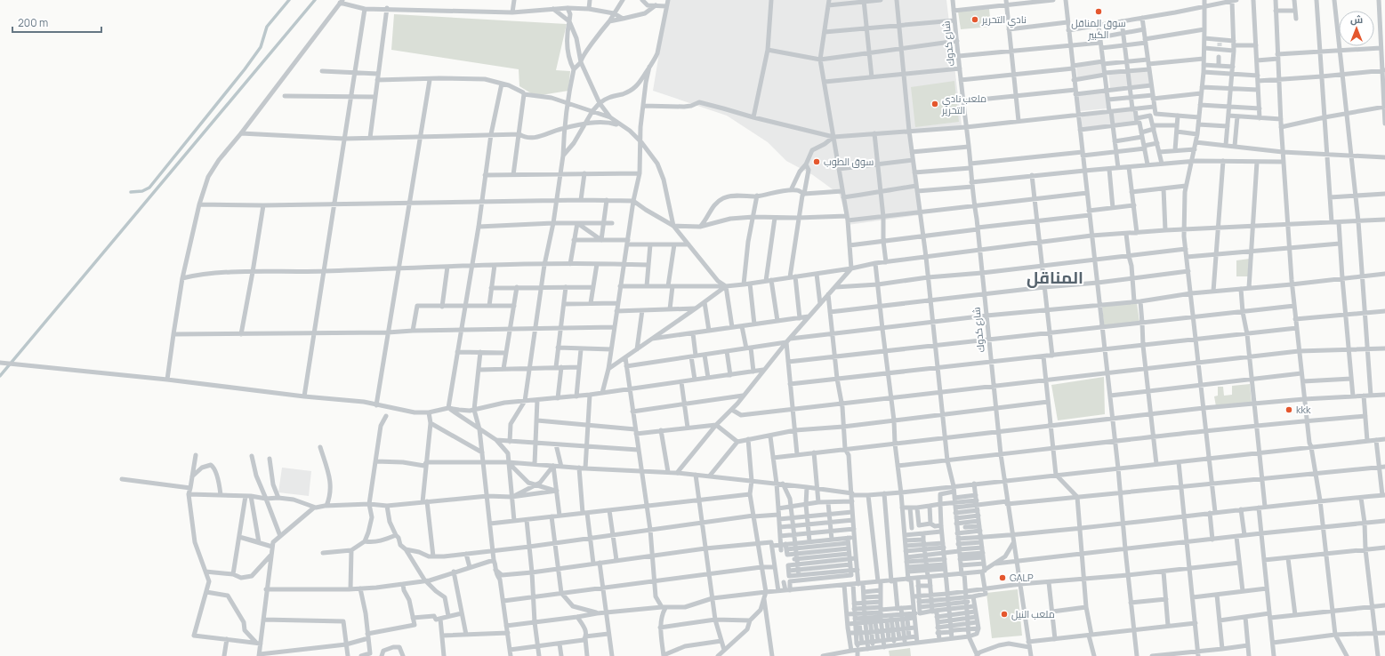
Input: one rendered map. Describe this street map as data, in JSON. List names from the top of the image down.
{
  "streets": {
    "street": ["شارع كدوك"]
  },
  "districts": ["المناقل"],
  "places": [
    "سوق المناقل الكبير",
    "نادي التحرير",
    "ملعب نادي التحرير",
    "سوق الطوب",
    "kkk",
    "GALP",
    "ملعب النيل"
  ],
  "scale_bar": "200 m",
  "north": "top"
}
